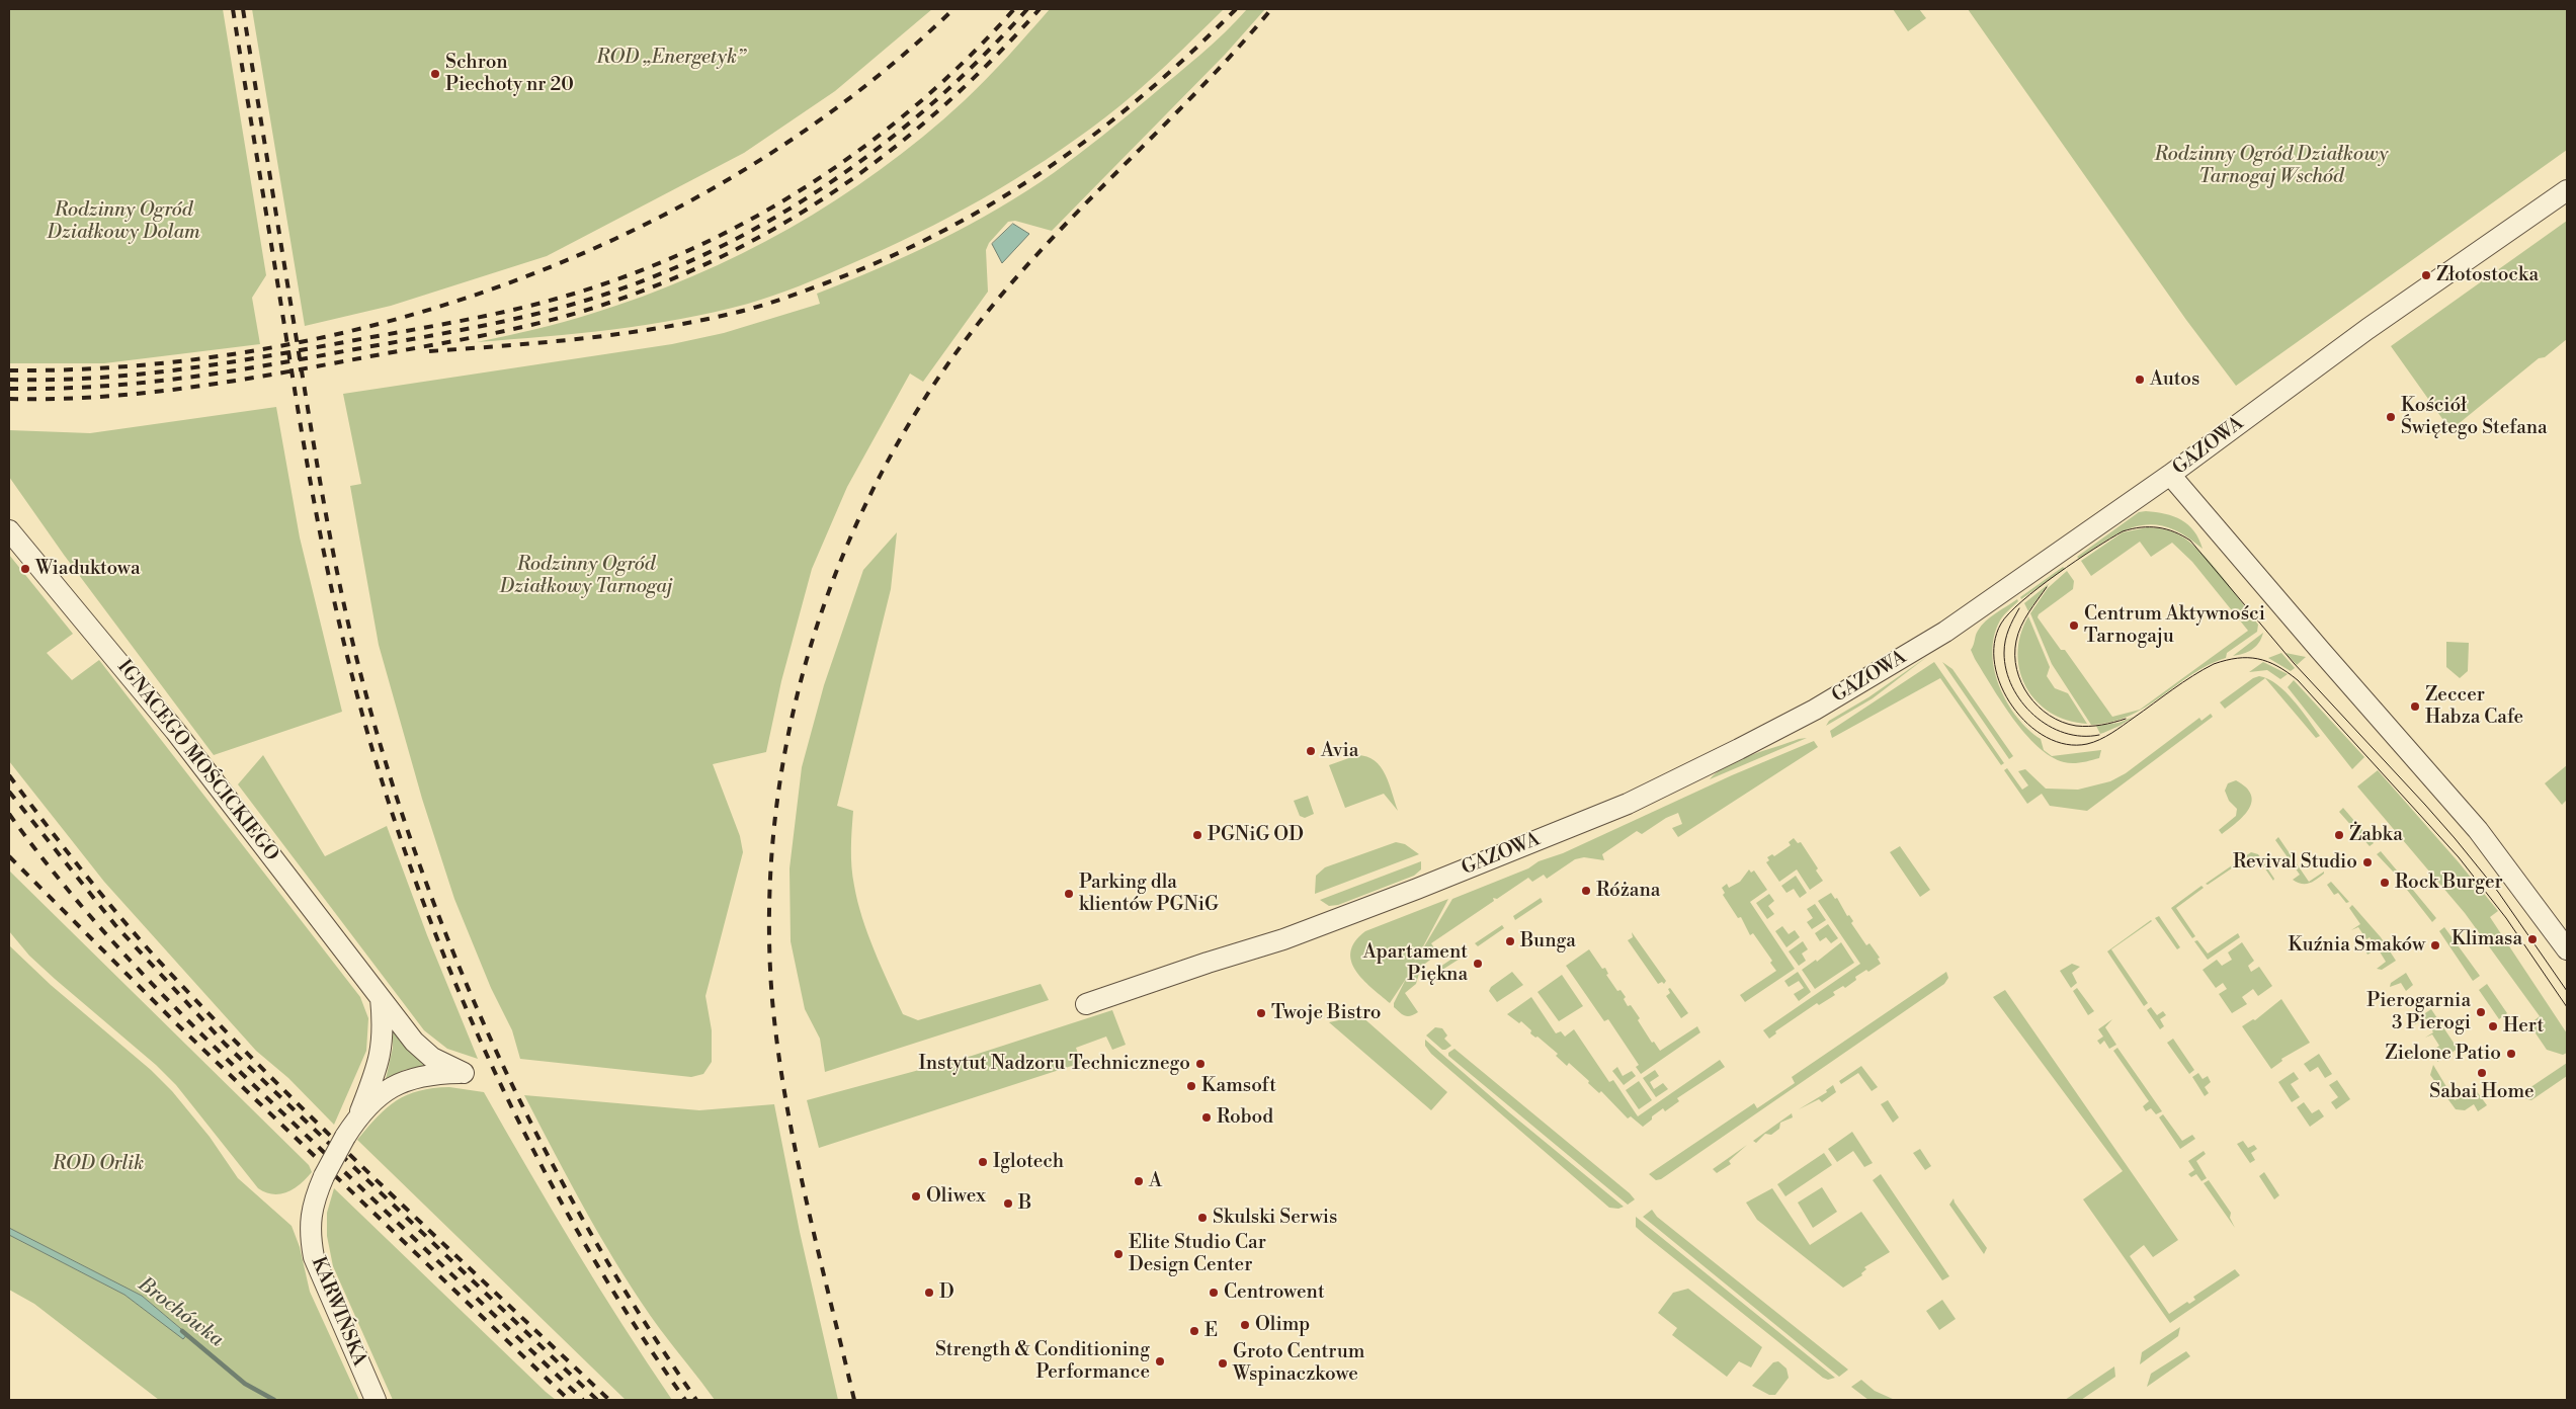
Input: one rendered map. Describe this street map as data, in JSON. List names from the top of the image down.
{
  "streets": {
    "street": ["GAZOWA", "IGNACEGO MOŚCICKIEGO", "KARWIŃSKA"]
  },
  "crossings": [
    ["IGNACEGO MOŚCICKIEGO", "KARWIŃSKA"]
  ],
  "water": ["Brochówka"],
  "parks": [
    "ROD „Energetyk”",
    "Rodzinny Ogród Działkowy Tarnogaj Wschód",
    "Rodzinny Ogród Działkowy Dolam",
    "Rodzinny Ogród Działkowy Tarnogaj",
    "ROD Orlik"
  ],
  "places": [
    "Schron Piechoty nr 20",
    "Złotostocka",
    "Autos",
    "Kościół Świętego Stefana",
    "Wiaduktowa",
    "Centrum Aktywności Tarnogaju",
    "Zeccer Habza Cafe",
    "Avia",
    "PGNiG OD",
    "Żabka",
    "Revival Studio",
    "Rock Burger",
    "Różana",
    "Parking dla klientów PGNiG",
    "Klimasa",
    "Bunga",
    "Kuźnia Smaków",
    "Apartament Piękna",
    "Pierogarnia 3 Pierogi",
    "Twoje Bistro",
    "Hert",
    "Zielone Patio",
    "Instytut Nadzoru Technicznego",
    "Sabai Home",
    "Kamsoft",
    "Robod",
    "Iglotech",
    "A",
    "Oliwex",
    "B",
    "Skulski Serwis",
    "Elite Studio Car Design Center",
    "D",
    "Centrowent",
    "Olimp",
    "E",
    "Strength & Conditioning Performance",
    "Groto Centrum Wspinaczkowe"
  ]
}
